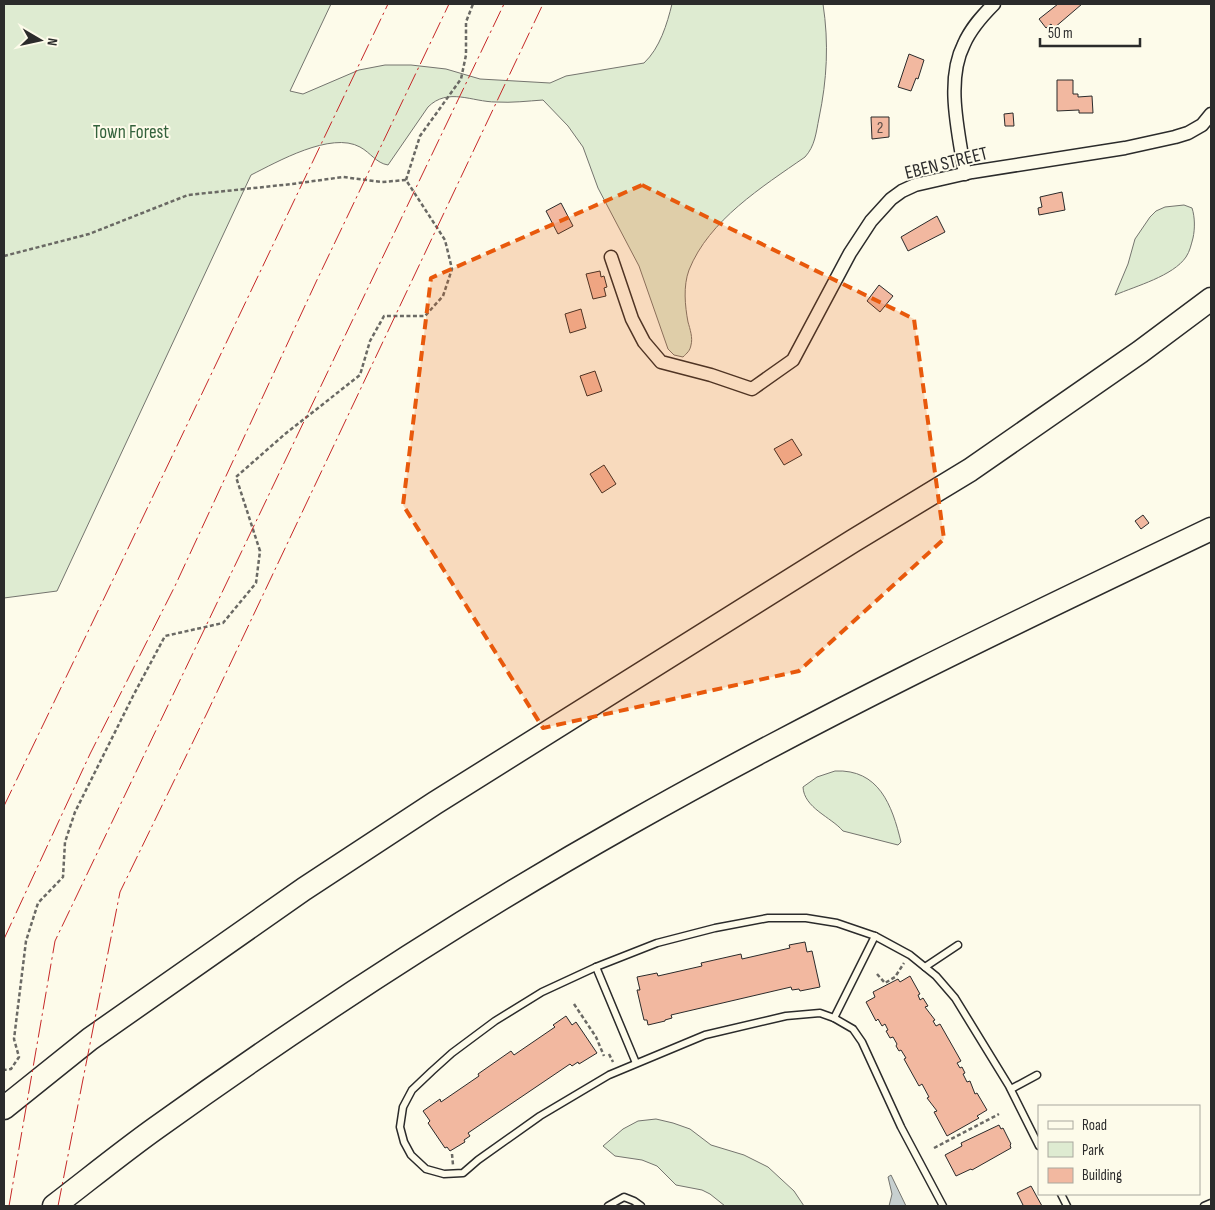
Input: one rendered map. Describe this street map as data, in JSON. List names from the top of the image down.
{
  "streets": {
    "street": ["EBEN STREET"]
  },
  "parks": ["Town Forest"],
  "house_numbers": ["2"],
  "legend": ["Road", "Park", "Building"],
  "scale_bar": "50 m",
  "north": "right"
}
